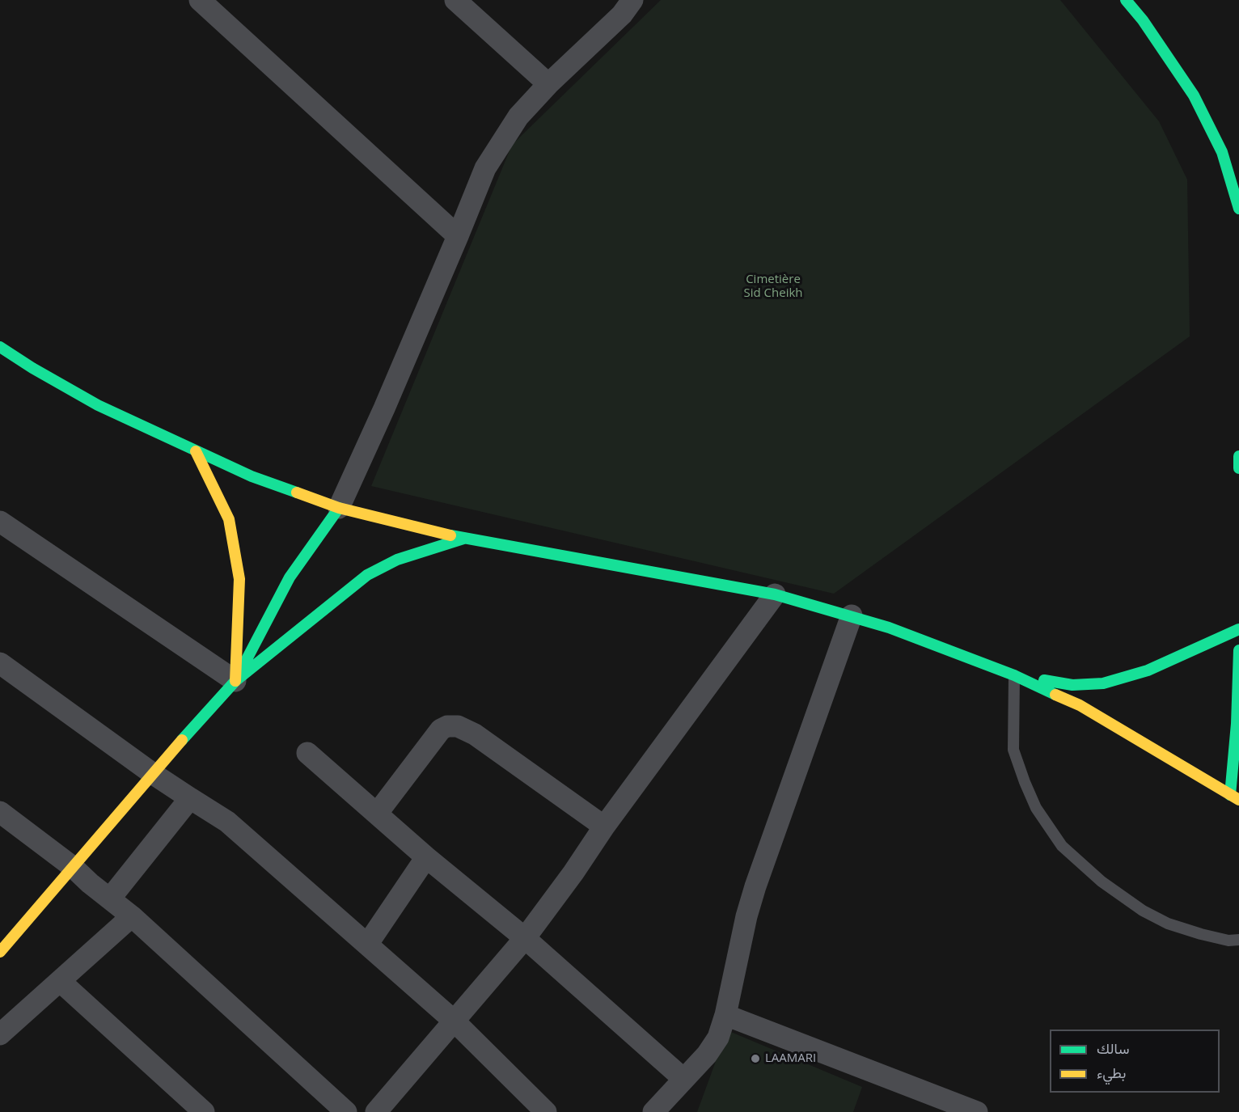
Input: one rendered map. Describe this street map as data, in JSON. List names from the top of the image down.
{
  "parks": ["Cimetière Sid Cheikh"],
  "places": ["LAAMARI"],
  "legend": ["سالك", "بطيء"]
}
